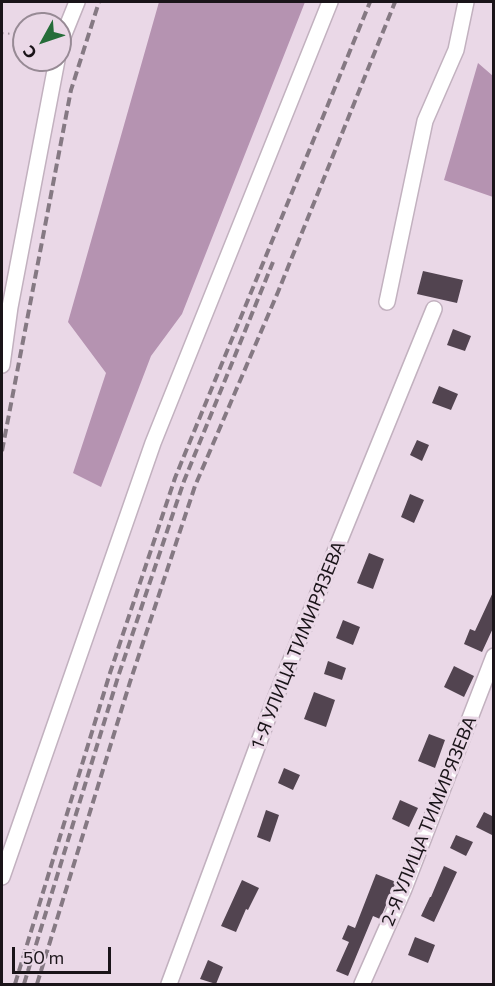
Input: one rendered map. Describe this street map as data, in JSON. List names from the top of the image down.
{
  "streets": {
    "street": ["1-Я УЛИЦА ТИМИРЯЗЕВА", "2-Я УЛИЦА ТИМИРЯЗЕВА"]
  },
  "scale_bar": "50 m",
  "north": "bottom left"
}
